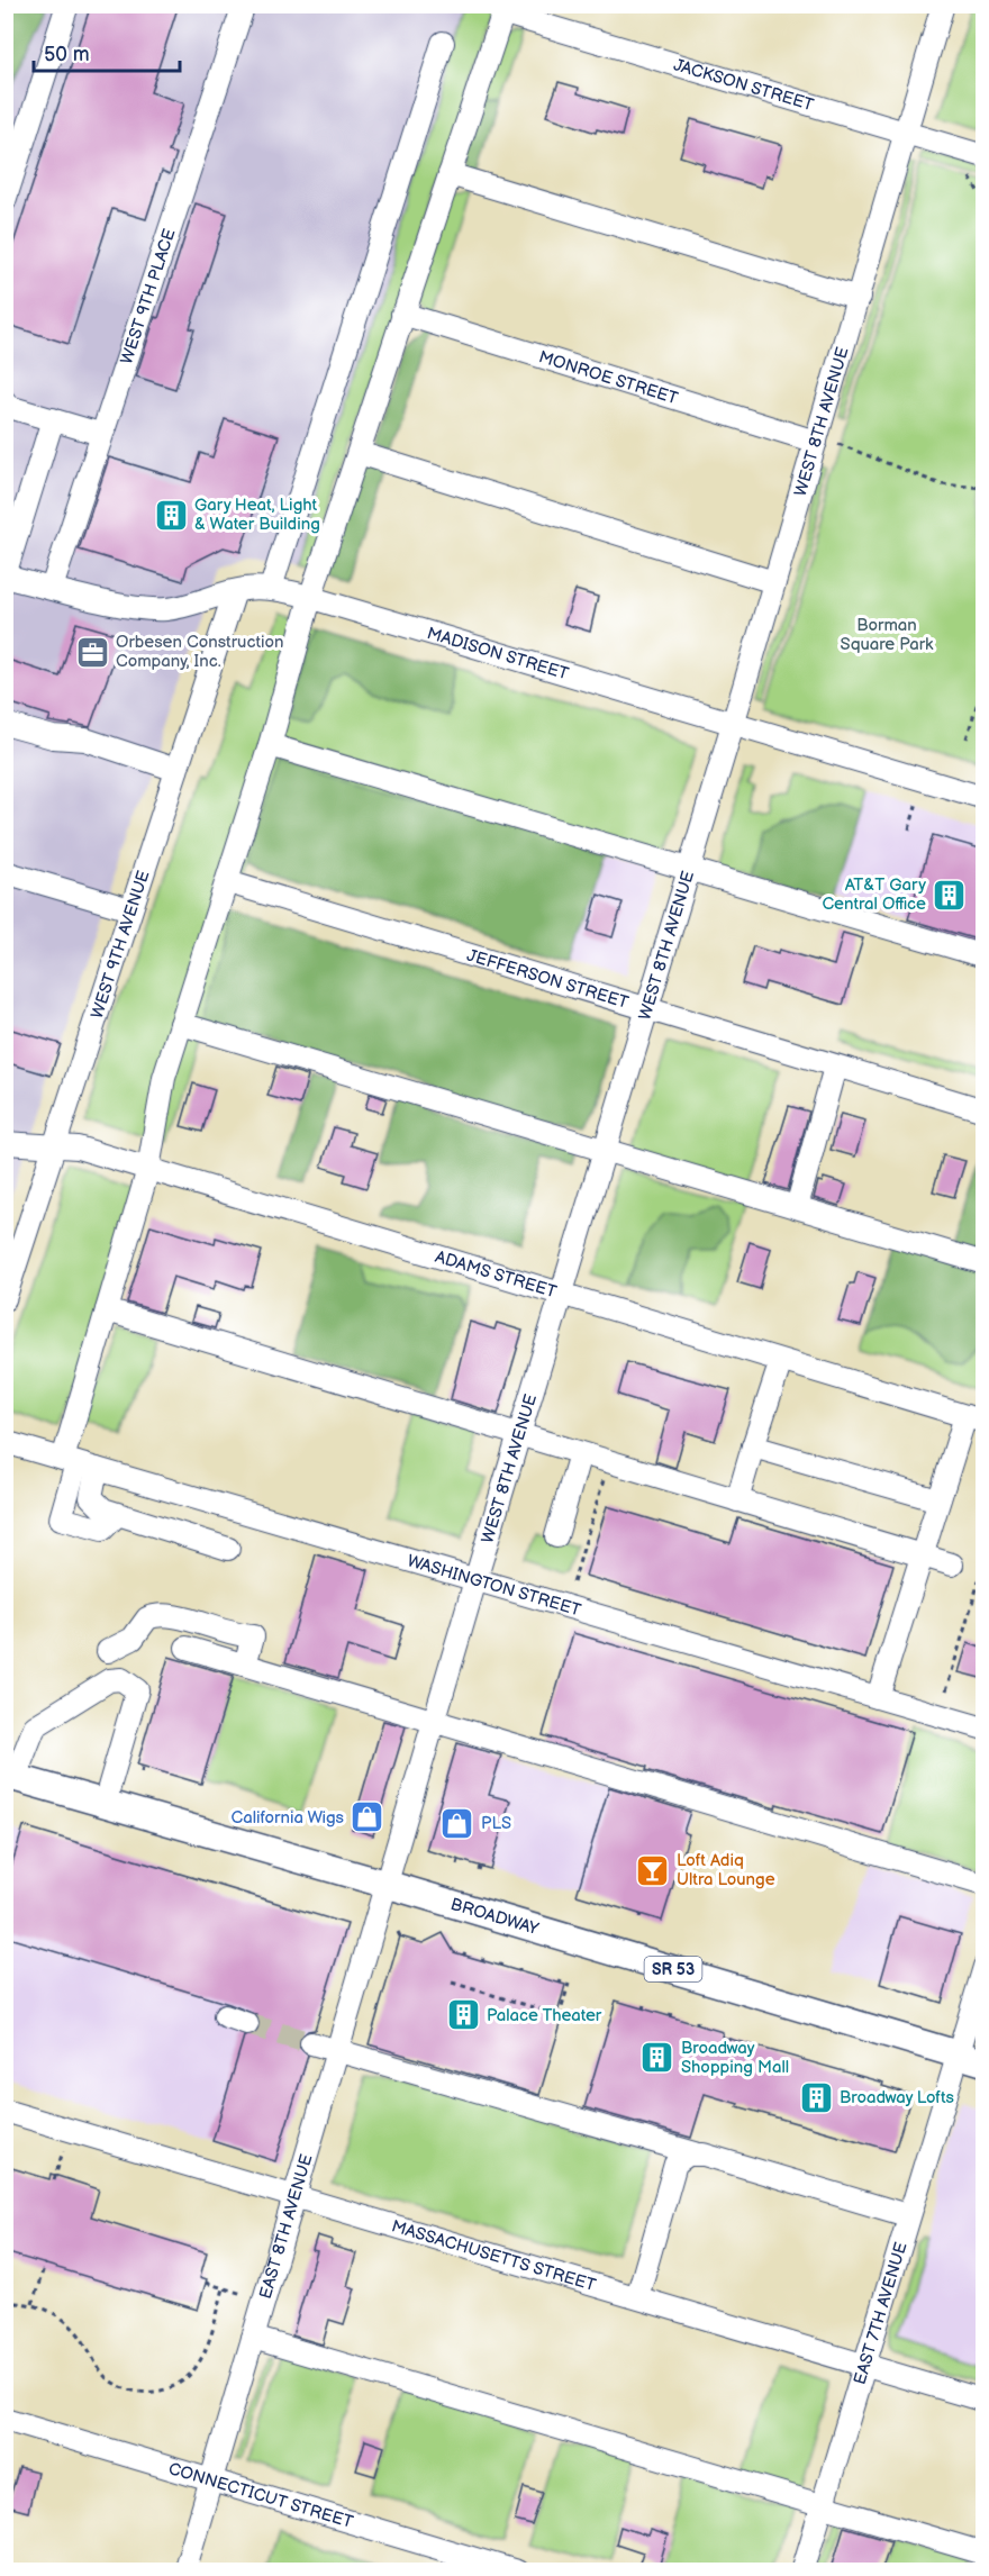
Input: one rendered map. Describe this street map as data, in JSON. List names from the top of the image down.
{
  "streets": {
    "main road": ["BROADWAY", "SR 53"],
    "street": [
      "JACKSON STREET",
      "WEST 9TH PLACE",
      "MONROE STREET",
      "WEST 8TH AVENUE",
      "MADISON STREET",
      "WEST 9TH AVENUE",
      "JEFFERSON STREET",
      "ADAMS STREET",
      "WASHINGTON STREET",
      "EAST 8TH AVENUE",
      "MASSACHUSETTS STREET",
      "EAST 7TH AVENUE",
      "CONNECTICUT STREET"
    ]
  },
  "crossings": [
    ["JACKSON STREET", "WEST 8TH AVENUE"],
    ["WEST 9TH PLACE", "MADISON STREET"],
    ["MONROE STREET", "WEST 8TH AVENUE"],
    ["WEST 8TH AVENUE", "MADISON STREET"],
    ["WEST 8TH AVENUE", "JEFFERSON STREET"],
    ["WEST 8TH AVENUE", "ADAMS STREET"],
    ["WEST 8TH AVENUE", "WASHINGTON STREET"],
    ["WEST 8TH AVENUE", "BROADWAY"],
    ["WEST 8TH AVENUE", "EAST 8TH AVENUE"],
    ["MADISON STREET", "WEST 9TH AVENUE"],
    ["WEST 9TH AVENUE", "ADAMS STREET"],
    ["BROADWAY", "EAST 8TH AVENUE"],
    ["BROADWAY", "EAST 7TH AVENUE"],
    ["EAST 8TH AVENUE", "MASSACHUSETTS STREET"],
    ["EAST 8TH AVENUE", "CONNECTICUT STREET"],
    ["MASSACHUSETTS STREET", "EAST 7TH AVENUE"]
  ],
  "parks": ["Borman Square Park"],
  "places": {
    "building": [
      "Gary Heat, Light & Water Building",
      "AT&T Gary Central Office",
      "Palace Theater",
      "Broadway Shopping Mall",
      "Broadway Lofts"
    ],
    "office": ["Orbesen Construction Company, Inc."],
    "shop": ["California Wigs", "PLS"],
    "bar": ["Loft Adiq Ultra Lounge"]
  },
  "scale_bar": "50 m"
}
